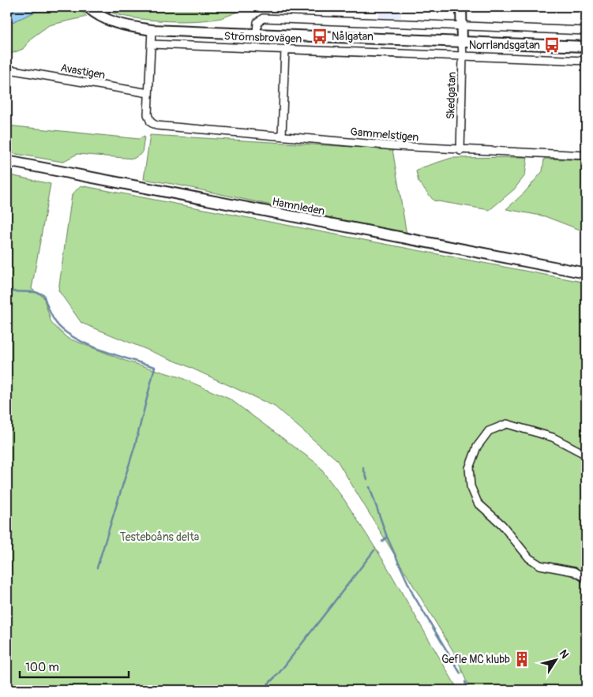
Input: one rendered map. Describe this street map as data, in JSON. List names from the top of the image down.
{
  "streets": {
    "main road": ["Strömsbrovägen", "Hamnleden"],
    "street": ["Avastigen", "Skedgatan", "Gammelstigen"]
  },
  "crossings": [
    ["Strömsbrovägen", "Skedgatan"],
    ["Avastigen", "Gammelstigen"],
    ["Skedgatan", "Gammelstigen"]
  ],
  "parks": ["Testeboåns delta"],
  "places": {
    "bus stop": ["Nålgatan", "Norrlandsgatan"],
    "building": ["Gefle MC klubb"]
  },
  "scale_bar": "100 m",
  "north": "top right"
}
